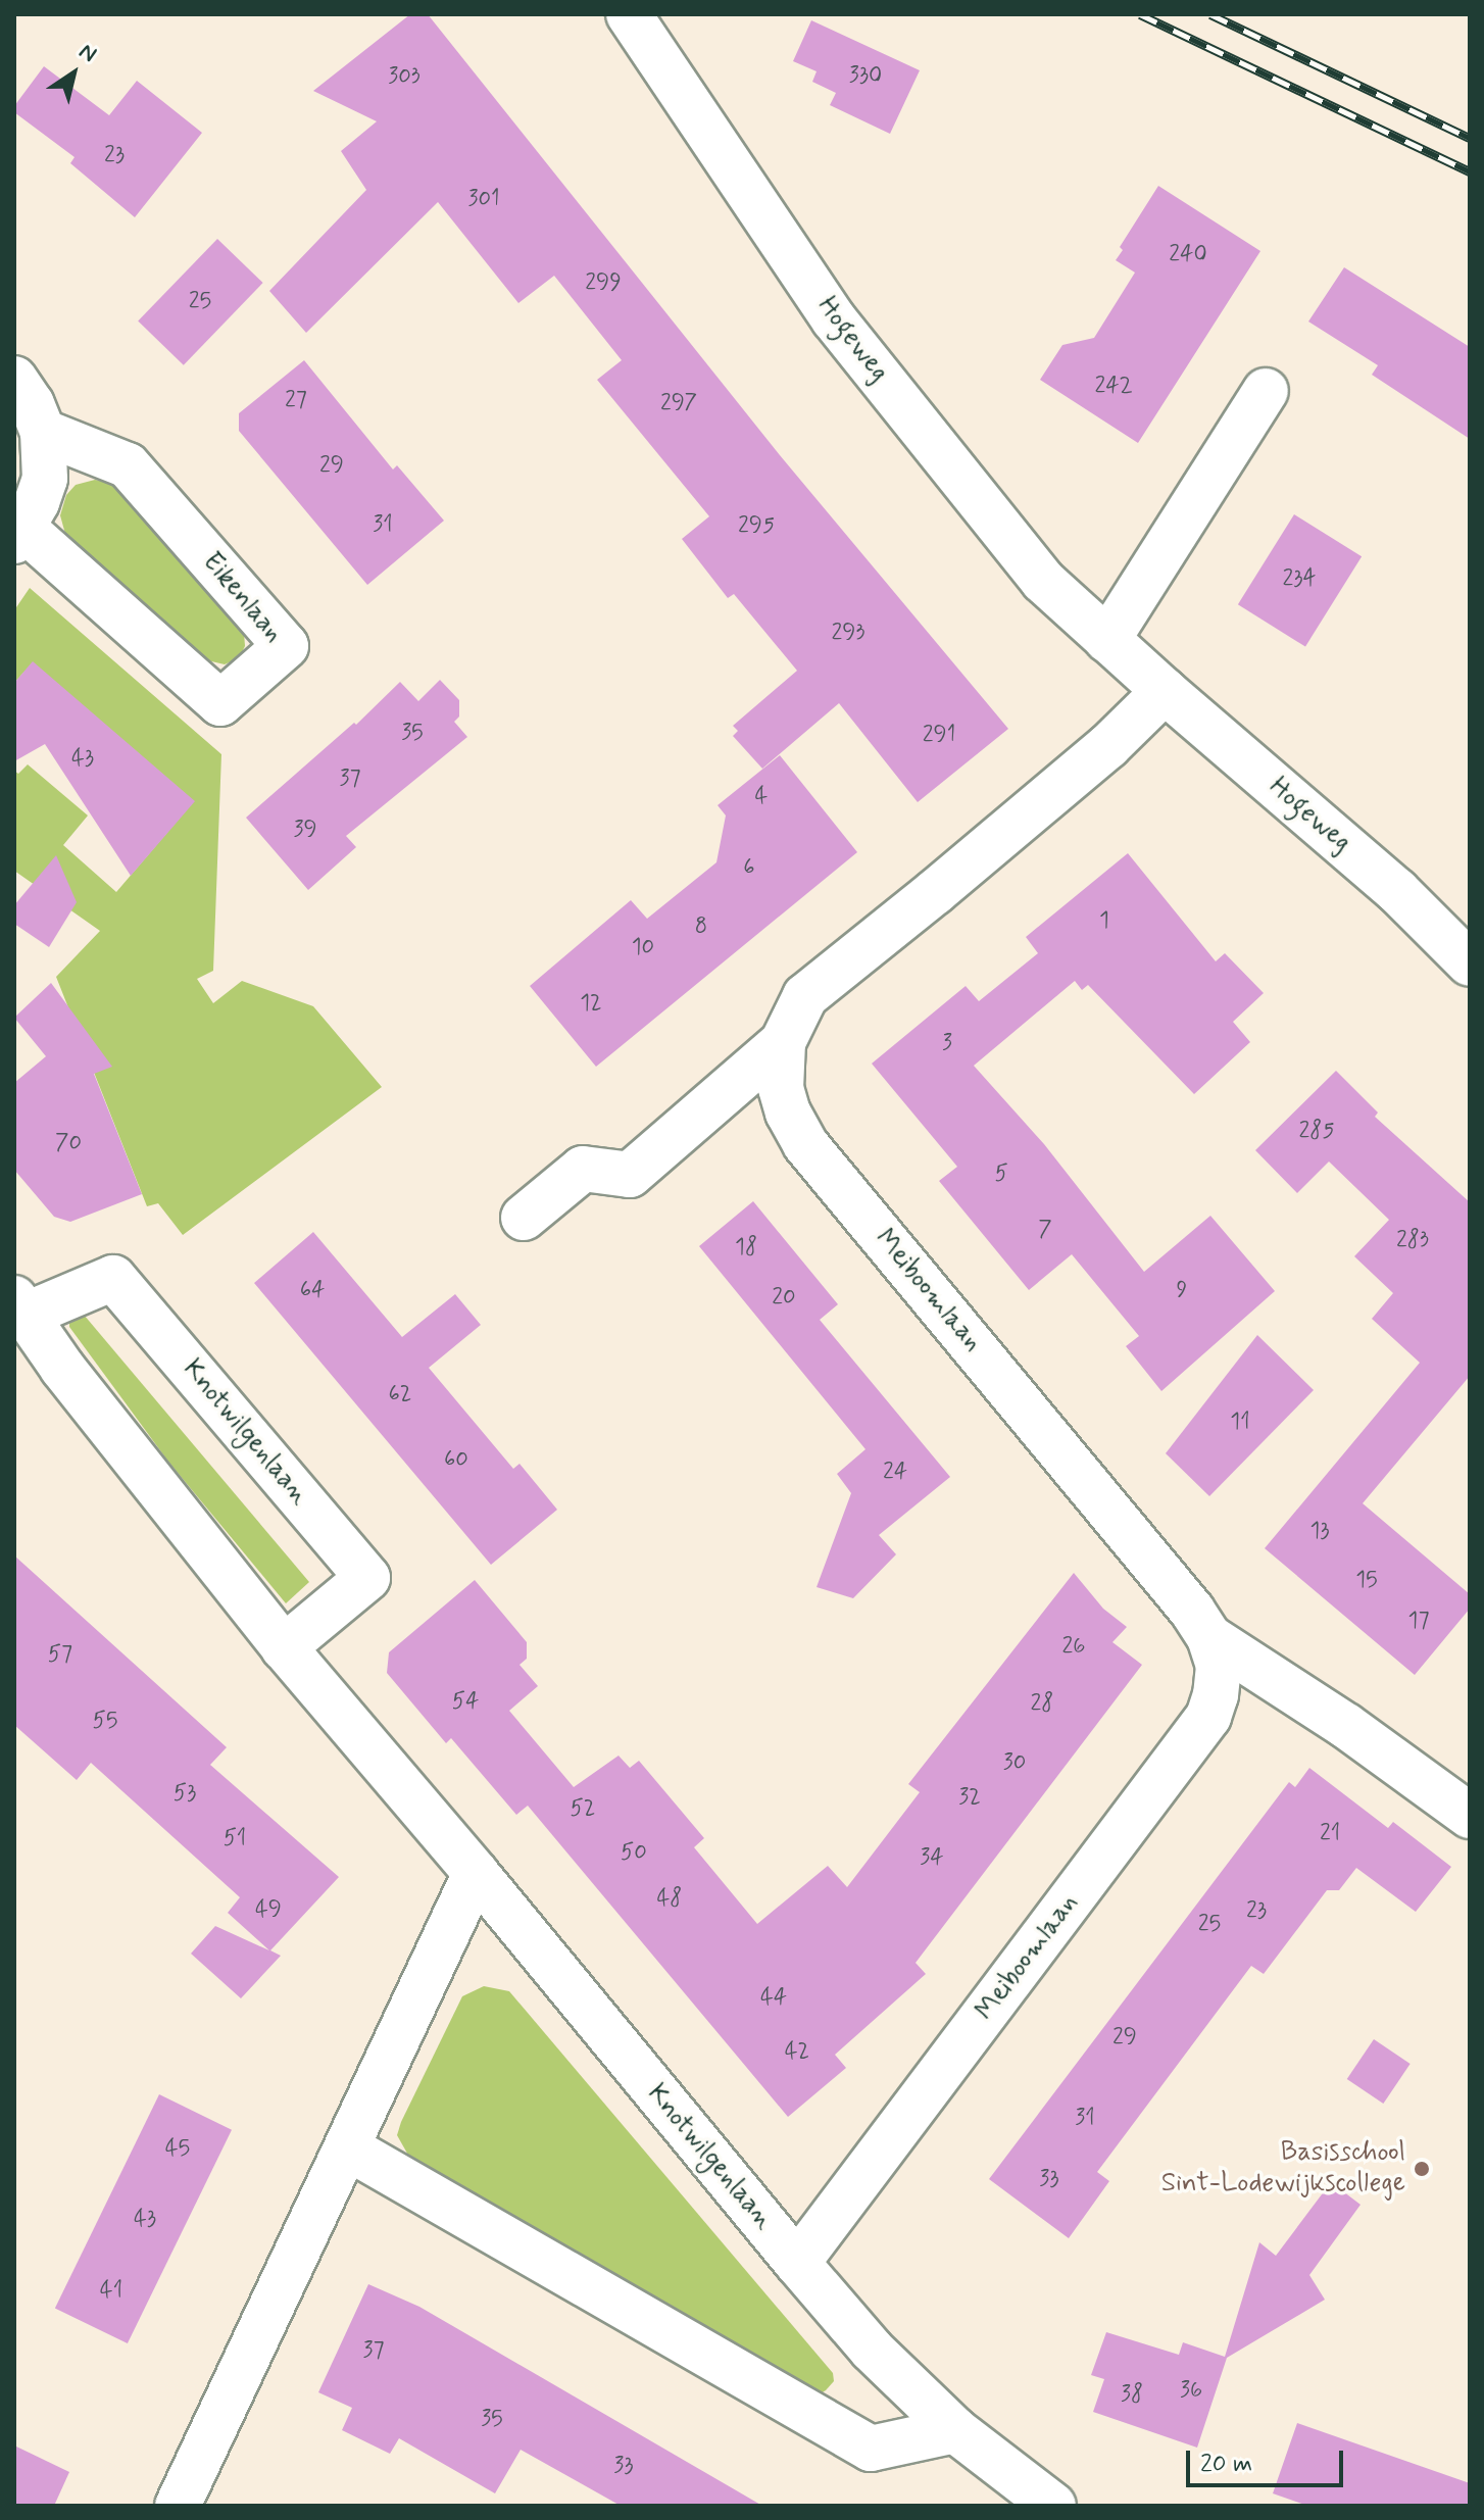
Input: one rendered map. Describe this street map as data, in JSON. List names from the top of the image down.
{
  "streets": {
    "street": [
      "Hogeweg",
      "Eikenlaan",
      "Meiboomlaan",
      "Knotwilgenlaan"
    ]
  },
  "crossings": [
    ["Hogeweg", "Meiboomlaan"],
    ["Meiboomlaan", "Knotwilgenlaan"]
  ],
  "places": ["Basisschool Sint-Lodewijkscollege"],
  "house_numbers": [
    "330",
    "303",
    "23",
    "301",
    "240",
    "299",
    "25",
    "242",
    "27",
    "297",
    "29",
    "31",
    "295",
    "234",
    "293",
    "35",
    "291",
    "43",
    "37",
    "4",
    "39",
    "6",
    "1",
    "8",
    "10",
    "12",
    "3",
    "285",
    "70",
    "5",
    "7",
    "283",
    "18",
    "64",
    "9",
    "20",
    "62",
    "11",
    "60",
    "24",
    "13",
    "15",
    "17",
    "26",
    "57",
    "54",
    "28",
    "55",
    "30",
    "53",
    "32",
    "52",
    "21",
    "51",
    "50",
    "34",
    "48",
    "49",
    "23",
    "25",
    "44",
    "29",
    "42",
    "31",
    "45",
    "33",
    "43",
    "41",
    "37",
    "36",
    "38",
    "35",
    "33"
  ],
  "scale_bar": "20 m",
  "north": "top right"
}
